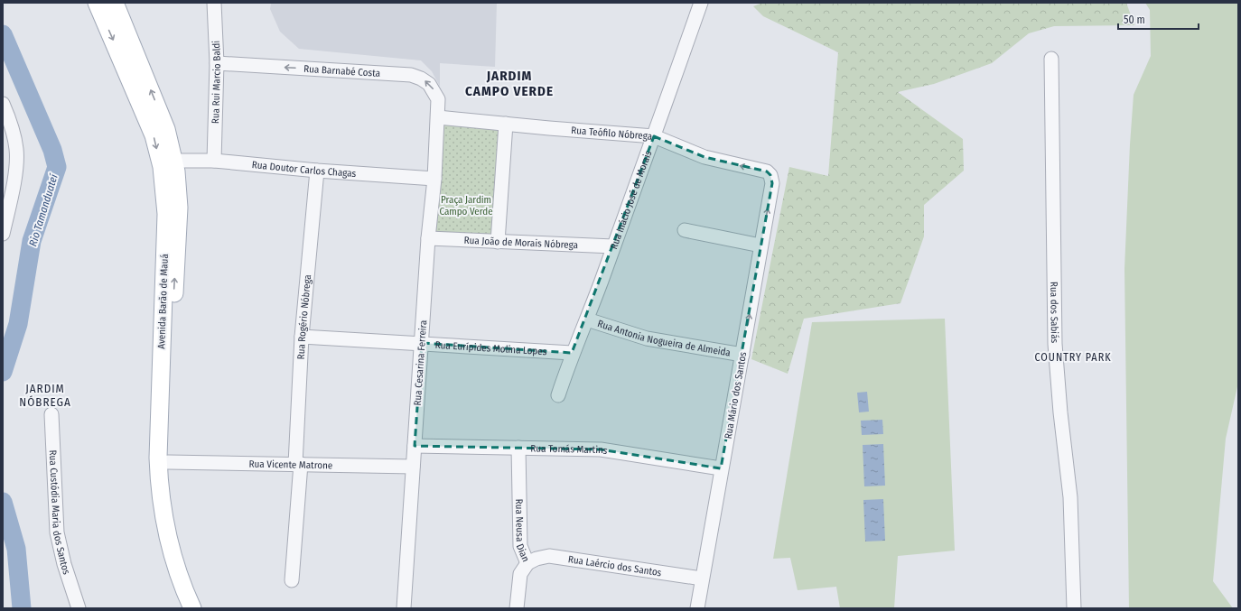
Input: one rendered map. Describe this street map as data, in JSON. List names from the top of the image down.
{
  "streets": {
    "main road": ["Avenida Barão de Mauá"],
    "street": [
      "Rua Barnabé Costa",
      "Rua Rui Marcio Baldi",
      "Rua Teófilo Nóbrega",
      "Rua Doutor Carlos Chagas",
      "Rua Inácio José de Morais",
      "Rua João de Morais Nóbrega",
      "Rua dos Sabiás",
      "Rua Rogério Nóbrega",
      "Rua Antonia Nogueira de Almeida",
      "Rua Eurípides Molina Lopes",
      "Rua Cesarina Ferreira",
      "Rua Mário dos Santos",
      "Rua Tomás Martins",
      "Rua Vicente Matrone",
      "Rua Custódia Maria dos Santos",
      "Rua Neusa Dian",
      "Rua Laércio dos Santos"
    ]
  },
  "crossings": [
    ["Rua Barnabé Costa", "Rua Rui Marcio Baldi"],
    ["Rua Barnabé Costa", "Rua Teófilo Nóbrega"],
    ["Rua Barnabé Costa", "Rua Cesarina Ferreira"],
    ["Rua Rui Marcio Baldi", "Rua Doutor Carlos Chagas"],
    ["Rua Teófilo Nóbrega", "Rua Inácio José de Morais"],
    ["Rua Teófilo Nóbrega", "Rua Cesarina Ferreira"],
    ["Rua Teófilo Nóbrega", "Rua Mário dos Santos"],
    ["Rua Doutor Carlos Chagas", "Avenida Barão de Mauá"],
    ["Rua Doutor Carlos Chagas", "Rua Rogério Nóbrega"],
    ["Rua Doutor Carlos Chagas", "Rua Cesarina Ferreira"],
    ["Rua Inácio José de Morais", "Rua João de Morais Nóbrega"],
    ["Rua Inácio José de Morais", "Rua Antonia Nogueira de Almeida"],
    ["Rua Inácio José de Morais", "Rua Eurípides Molina Lopes"],
    ["Rua João de Morais Nóbrega", "Rua Cesarina Ferreira"],
    ["Avenida Barão de Mauá", "Rua Vicente Matrone"],
    ["Rua Rogério Nóbrega", "Rua Eurípides Molina Lopes"],
    ["Rua Rogério Nóbrega", "Rua Vicente Matrone"],
    ["Rua Antonia Nogueira de Almeida", "Rua Mário dos Santos"],
    ["Rua Eurípides Molina Lopes", "Rua Cesarina Ferreira"],
    ["Rua Cesarina Ferreira", "Rua Tomás Martins"],
    ["Rua Cesarina Ferreira", "Rua Vicente Matrone"],
    ["Rua Mário dos Santos", "Rua Tomás Martins"],
    ["Rua Mário dos Santos", "Rua Laércio dos Santos"],
    ["Rua Tomás Martins", "Rua Neusa Dian"],
    ["Rua Neusa Dian", "Rua Laércio dos Santos"]
  ],
  "one_way": ["Rua Barnabé Costa", "Rua Teófilo Nóbrega", "Rua Mário dos Santos"],
  "districts": ["JARDIM CAMPO VERDE", "COUNTRY PARK", "JARDIM NÓBREGA"],
  "water": ["Rio Tamanduateí"],
  "parks": ["Praça Jardim Campo Verde"],
  "scale_bar": "50 m"
}
